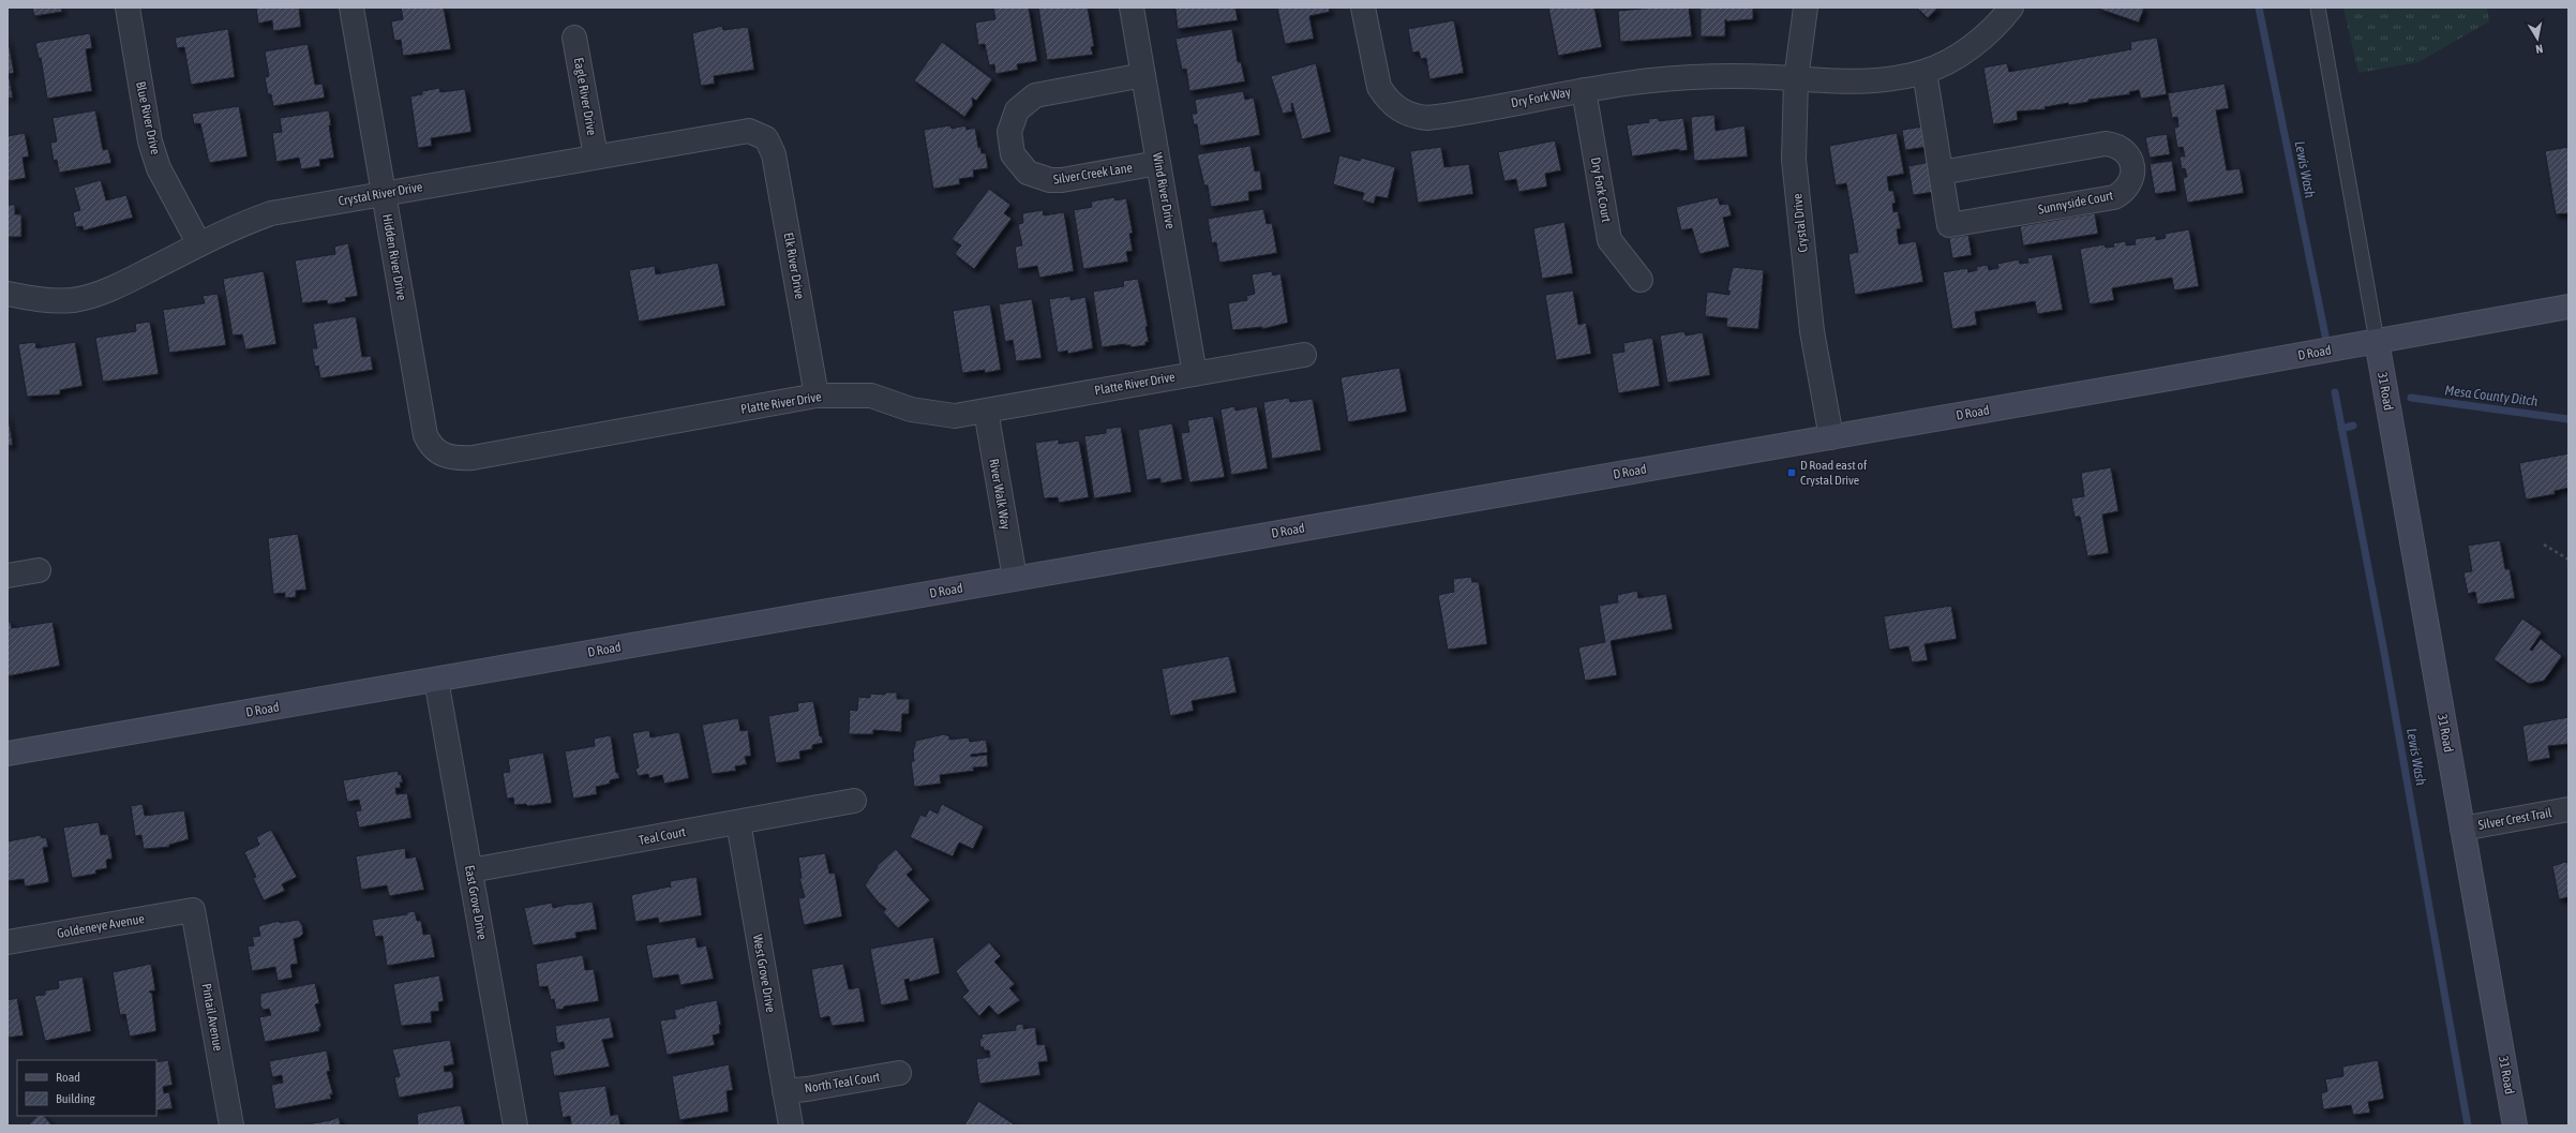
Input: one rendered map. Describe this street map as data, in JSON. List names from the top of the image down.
{
  "streets": {
    "street": [
      "Eagle River Drive",
      "Dry Fork Way",
      "Blue River Drive",
      "Silver Creek Lane",
      "Dry Fork Court",
      "Wind River Drive",
      "Crystal River Drive",
      "Sunnyside Court",
      "Crystal Drive",
      "Hidden River Drive",
      "Elk River Drive",
      "D Road",
      "Platte River Drive",
      "31 Road",
      "River Walk Way",
      "Silver Crest Trail",
      "Teal Court",
      "East Grove Drive",
      "Goldeneye Avenue",
      "West Grove Drive",
      "Pintail Avenue",
      "North Teal Court"
    ]
  },
  "crossings": [
    ["Eagle River Drive", "Crystal River Drive"],
    ["Dry Fork Way", "Dry Fork Court"],
    ["Dry Fork Way", "Sunnyside Court"],
    ["Dry Fork Way", "Crystal Drive"],
    ["Blue River Drive", "Crystal River Drive"],
    ["Silver Creek Lane", "Wind River Drive"],
    ["Wind River Drive", "Platte River Drive"],
    ["Crystal River Drive", "Hidden River Drive"],
    ["Crystal River Drive", "Elk River Drive"],
    ["Crystal Drive", "D Road"],
    ["Hidden River Drive", "Platte River Drive"],
    ["Elk River Drive", "Platte River Drive"],
    ["D Road", "31 Road"],
    ["D Road", "River Walk Way"],
    ["D Road", "East Grove Drive"],
    ["Platte River Drive", "River Walk Way"],
    ["31 Road", "Silver Crest Trail"],
    ["Teal Court", "East Grove Drive"],
    ["Teal Court", "West Grove Drive"],
    ["Goldeneye Avenue", "Pintail Avenue"],
    ["West Grove Drive", "North Teal Court"]
  ],
  "water": ["Lewis Wash", "Mesa County Ditch"],
  "places": {
    "transit": ["D Road east of Crystal Drive"]
  },
  "legend": ["Road", "Building"],
  "north": "bottom"
}
